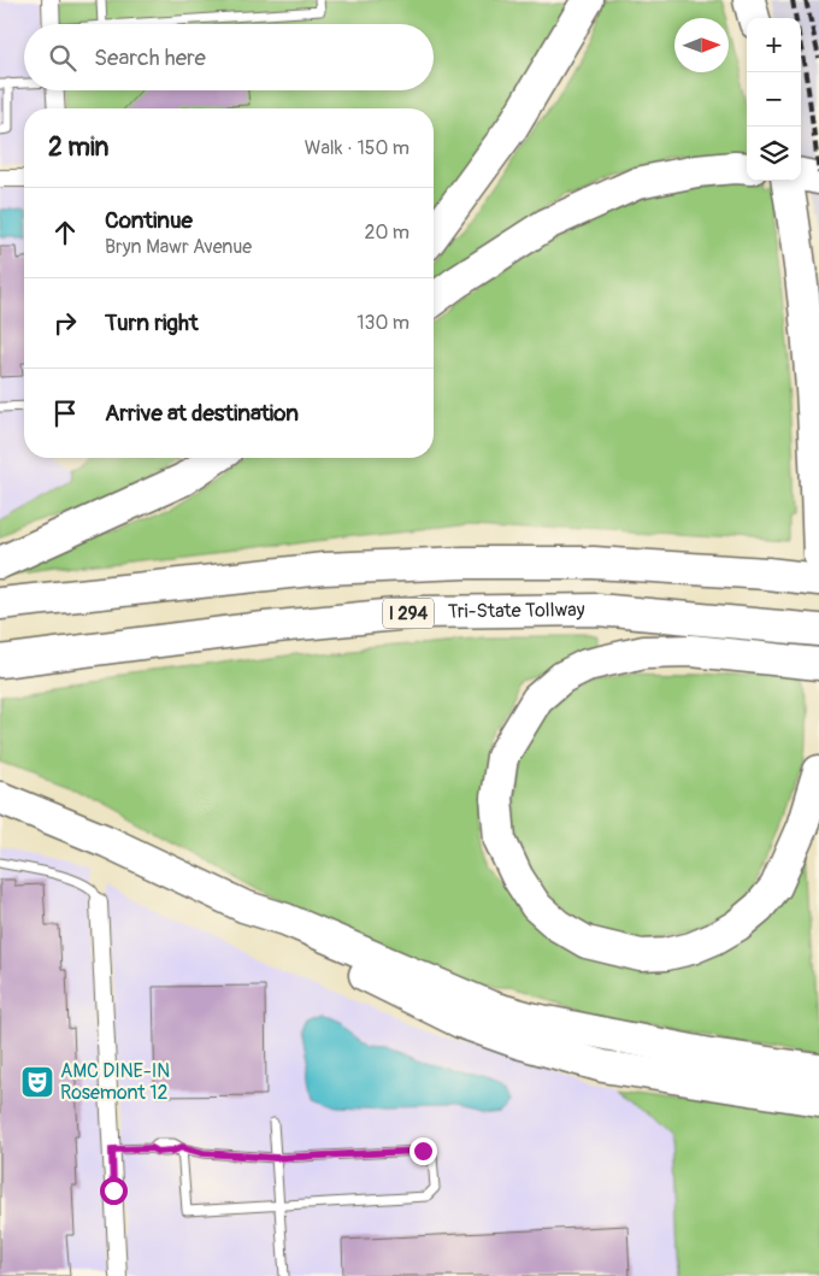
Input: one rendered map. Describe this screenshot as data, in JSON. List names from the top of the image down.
{
  "streets": {
    "highway": ["Tri-State Tollway", "I 294"]
  },
  "places": {
    "theatre": ["AMC DINE-IN Rosemont 12"]
  },
  "north": "right",
  "page": {
    "map_buttons": ["+", "−"],
    "search": "Search here",
    "heading": ["2 min", "Walk · 150 m"],
    "list": [
      ["Continue", "Bryn Mawr Avenue", "20 m"],
      ["Turn right", "130 m"],
      "Arrive at destination"
    ]
  }
}
